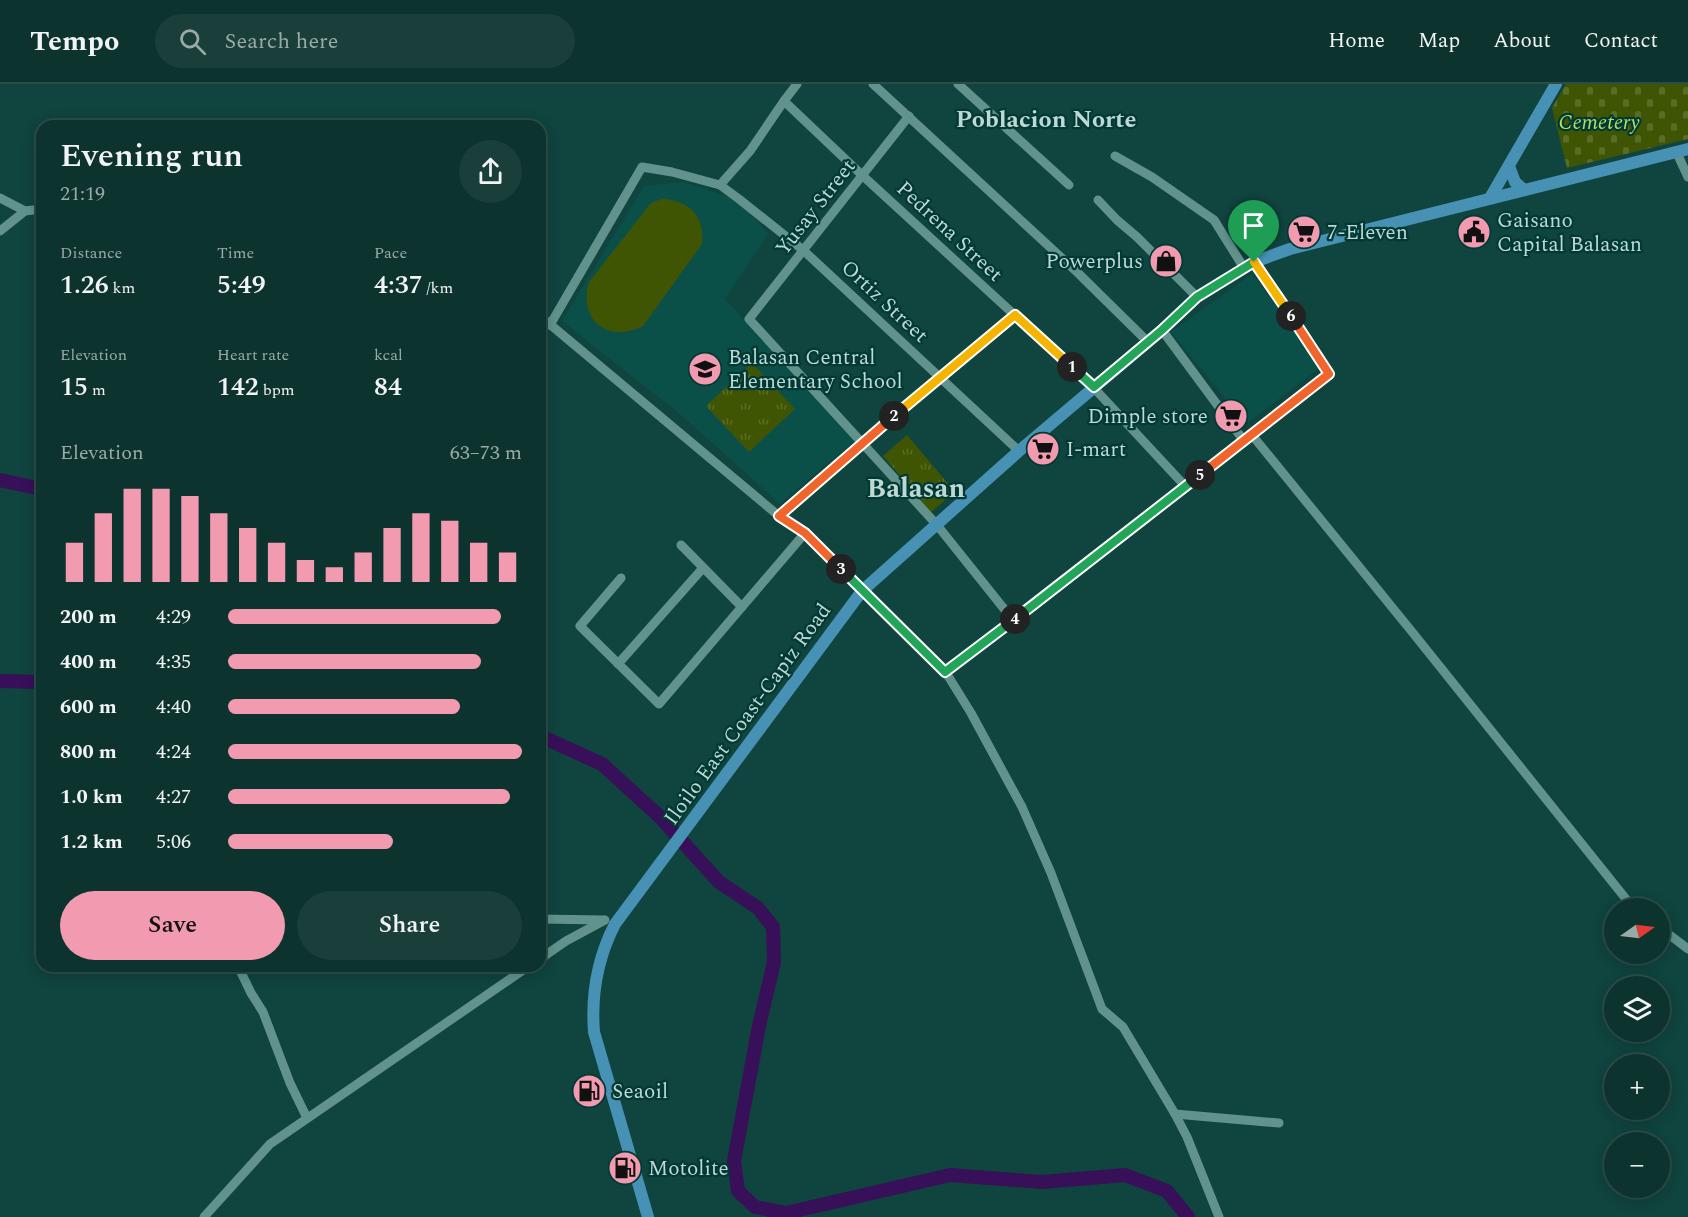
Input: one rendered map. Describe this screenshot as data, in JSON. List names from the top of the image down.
{
  "streets": {
    "main road": ["Iloilo East Coast-Capiz Road"],
    "street": ["Yusay Street", "Pedrena Street", "Ortiz Street"]
  },
  "crossings": [
    ["Yusay Street", "Pedrena Street"],
    ["Yusay Street", "Ortiz Street"],
    ["Pedrena Street", "Iloilo East Coast-Capiz Road"],
    ["Ortiz Street", "Iloilo East Coast-Capiz Road"]
  ],
  "districts": ["Poblacion Norte", "Balasan"],
  "parks": ["Cemetery"],
  "places": {
    "supermarket": ["7-Eleven", "Dimple store", "I-mart"],
    "public building": ["Gaisano Capital Balasan"],
    "shop": ["Powerplus"],
    "school or university": ["Balasan Central Elementary School"],
    "fuel station": ["Seaoil", "Motolite"]
  },
  "north": "right",
  "page": {
    "header": "Tempo",
    "search": "Search here",
    "nav": [
      "Home",
      "Map",
      "About",
      "Contact"
    ],
    "heading": ["Evening run", "21:19"],
    "stats": [
      ["Distance", "1.26 km"],
      ["Time", "5:49"],
      ["Pace", "4:37 /km"],
      ["Elevation", "15 m"],
      ["Heart rate", "142 bpm"],
      ["kcal", "84"]
    ],
    "pins": [
      "6",
      "1",
      "2",
      "5",
      "3",
      "4"
    ],
    "chart": ["Elevation", "63–73 m"],
    "list": [
      {
        "name": "200 m",
        "note": "4:29"
      },
      {
        "name": "400 m",
        "note": "4:35"
      },
      {
        "name": "600 m",
        "note": "4:40"
      },
      {
        "name": "800 m",
        "note": "4:24"
      },
      {
        "name": "1.0 km",
        "note": "4:27"
      },
      {
        "name": "1.2 km",
        "note": "5:06"
      }
    ],
    "buttons": ["Save", "Share"],
    "map_buttons": ["+", "−"]
  }
}
